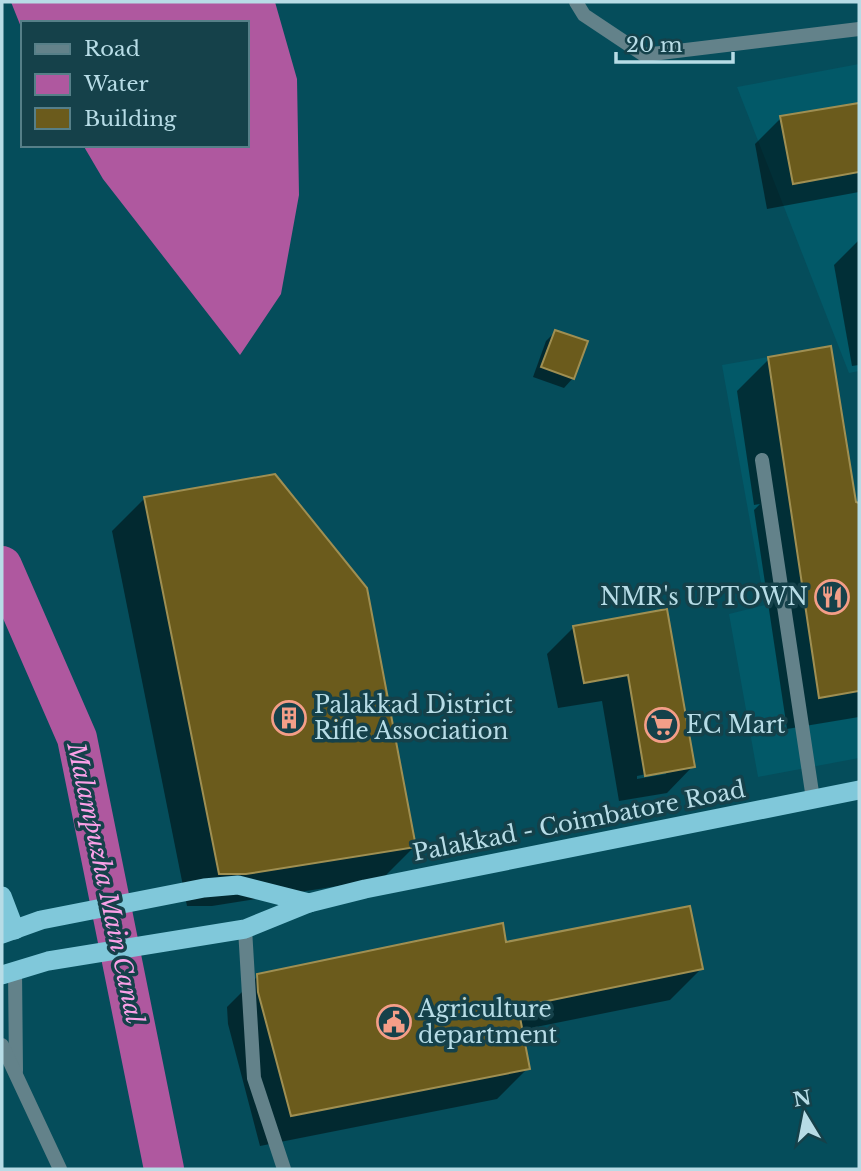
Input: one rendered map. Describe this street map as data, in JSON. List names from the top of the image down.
{
  "streets": {
    "highway": ["Palakkad - Coimbatore Road"]
  },
  "water": ["Malampuzha Main Canal"],
  "places": {
    "restaurant": ["NMR's UPTOWN"],
    "building": ["Palakkad District Rifle Association"],
    "supermarket": ["EC Mart"],
    "public building": ["Agriculture department"]
  },
  "legend": ["Road", "Water", "Building"],
  "scale_bar": "20 m",
  "north": "top"
}
